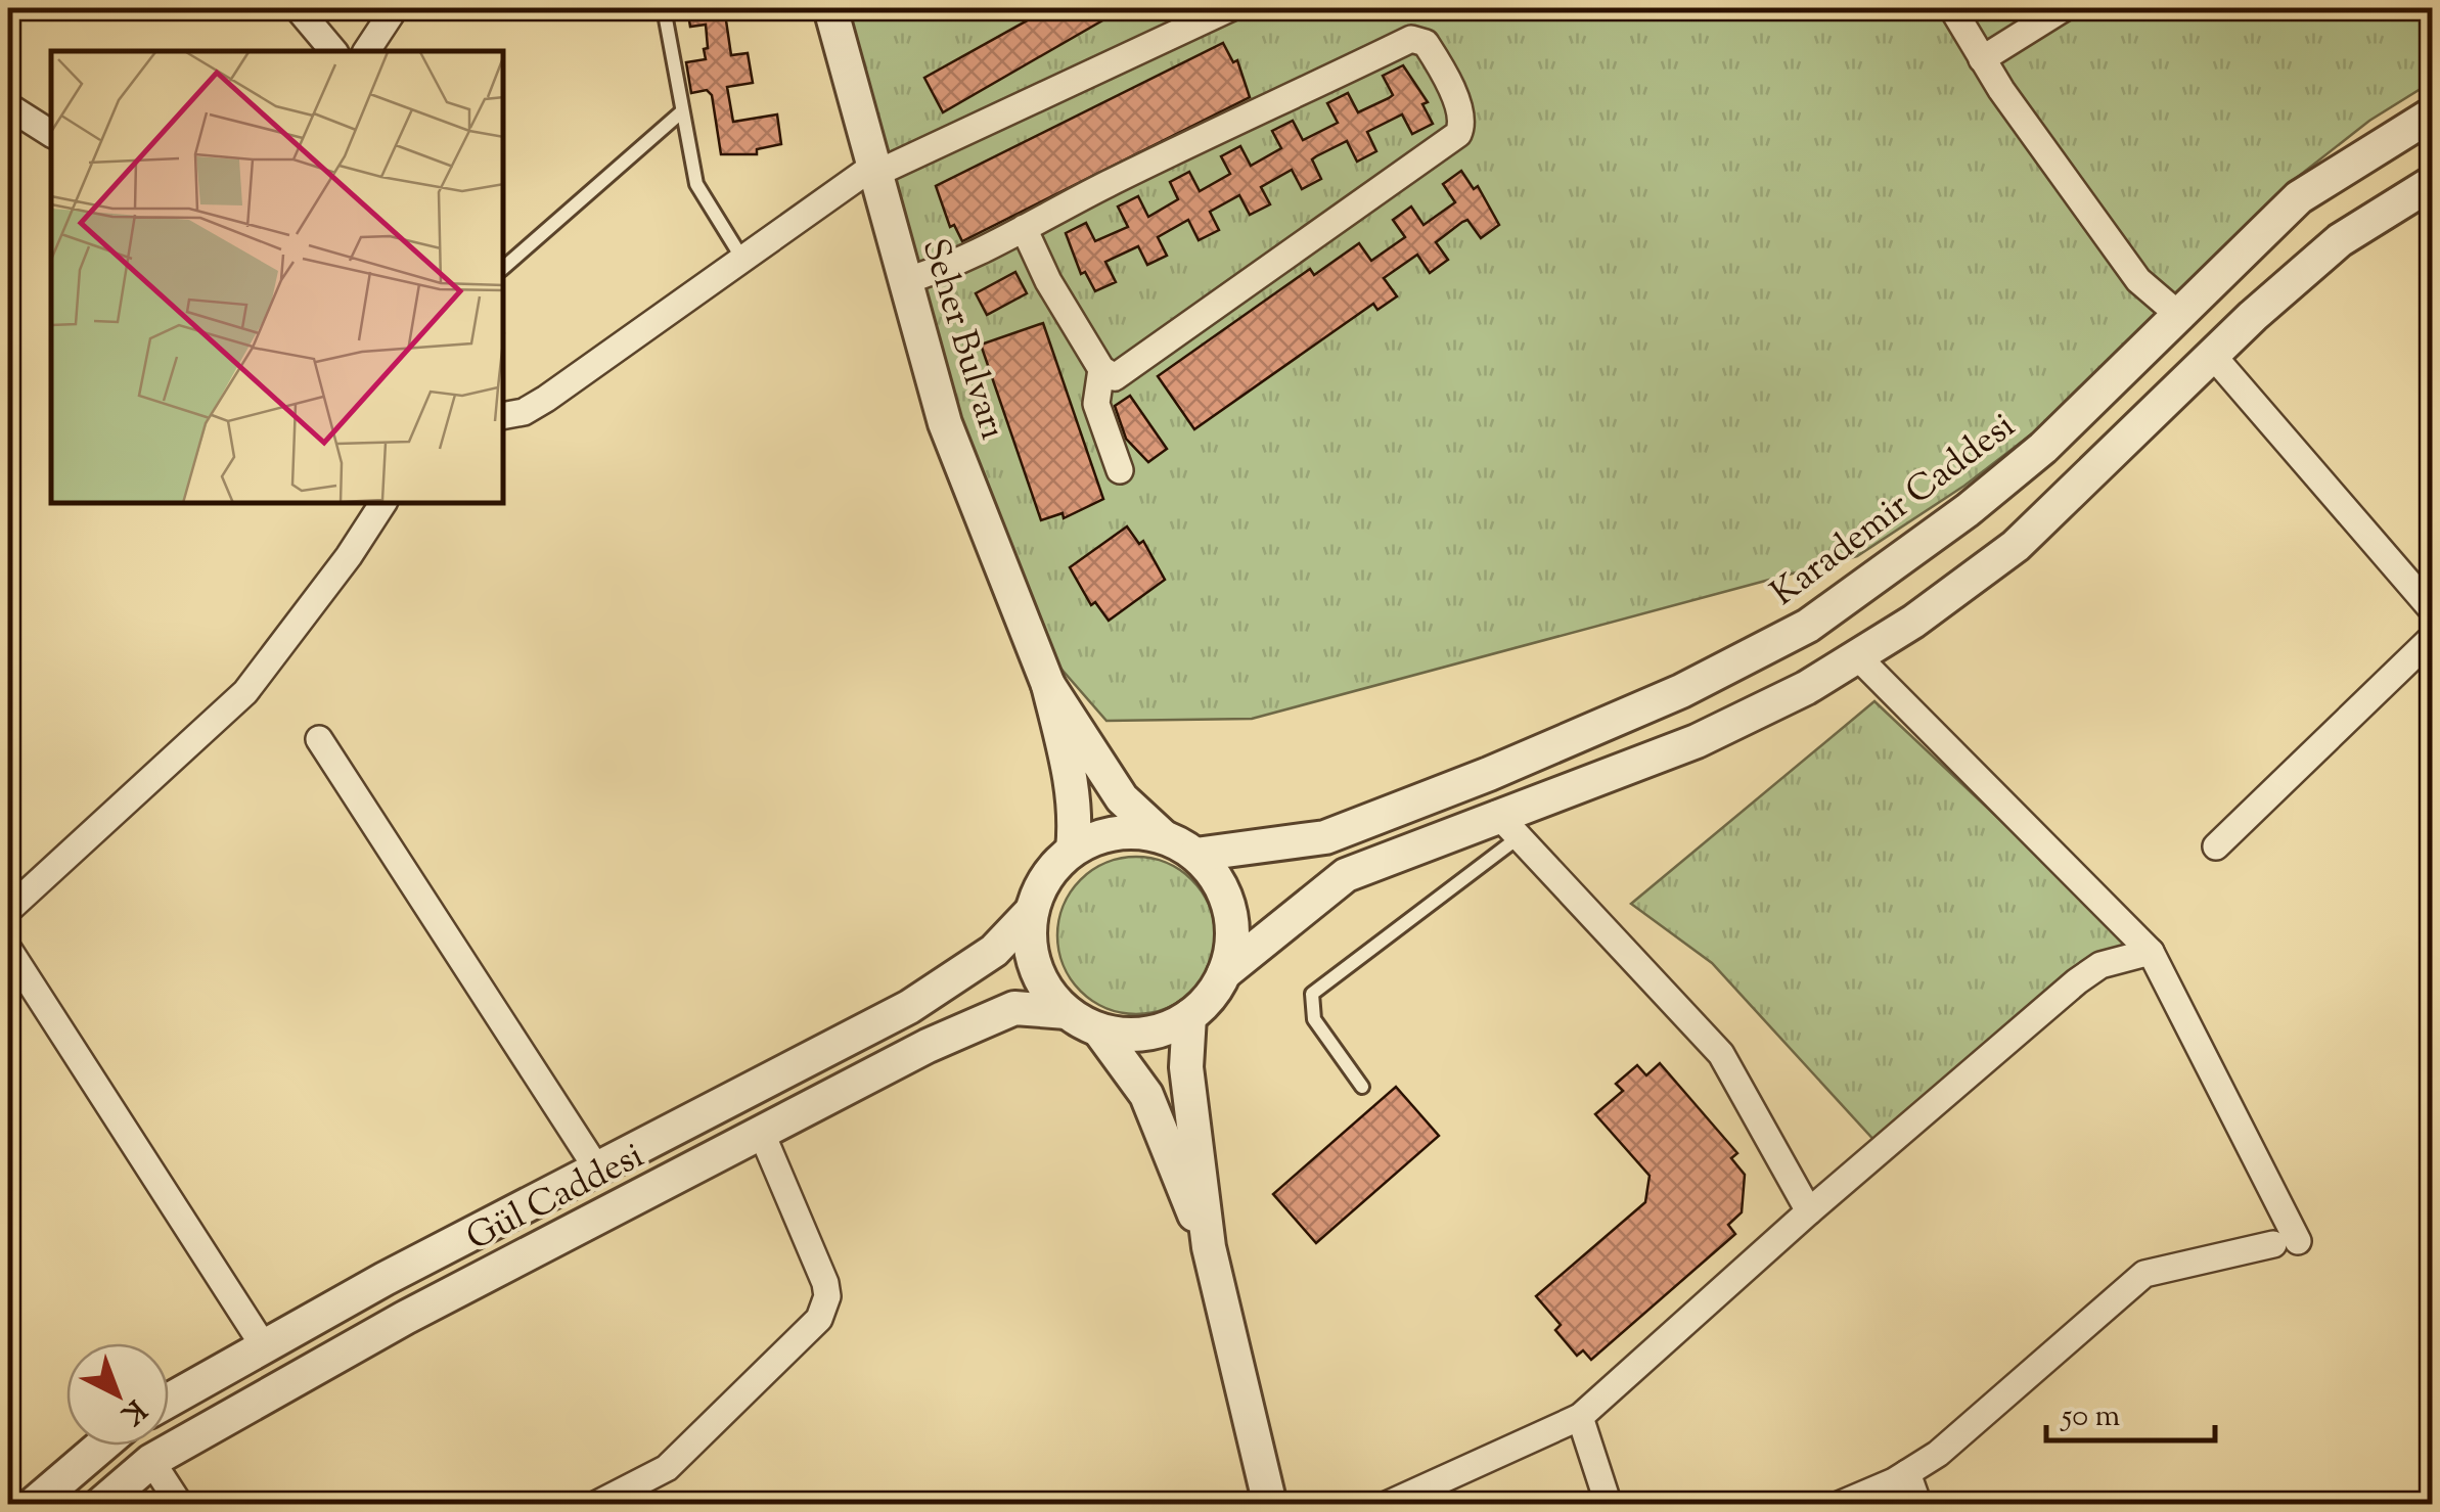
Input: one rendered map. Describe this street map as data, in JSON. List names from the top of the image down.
{
  "streets": {
    "street": ["Seher Bulvarı", "Karademir Caddesi", "Gül Caddesi"]
  },
  "crossings": [
    ["Seher Bulvarı", "Karademir Caddesi"],
    ["Seher Bulvarı", "Gül Caddesi"],
    ["Karademir Caddesi", "Gül Caddesi"]
  ],
  "scale_bar": "50 m",
  "north": "bottom right"
}
